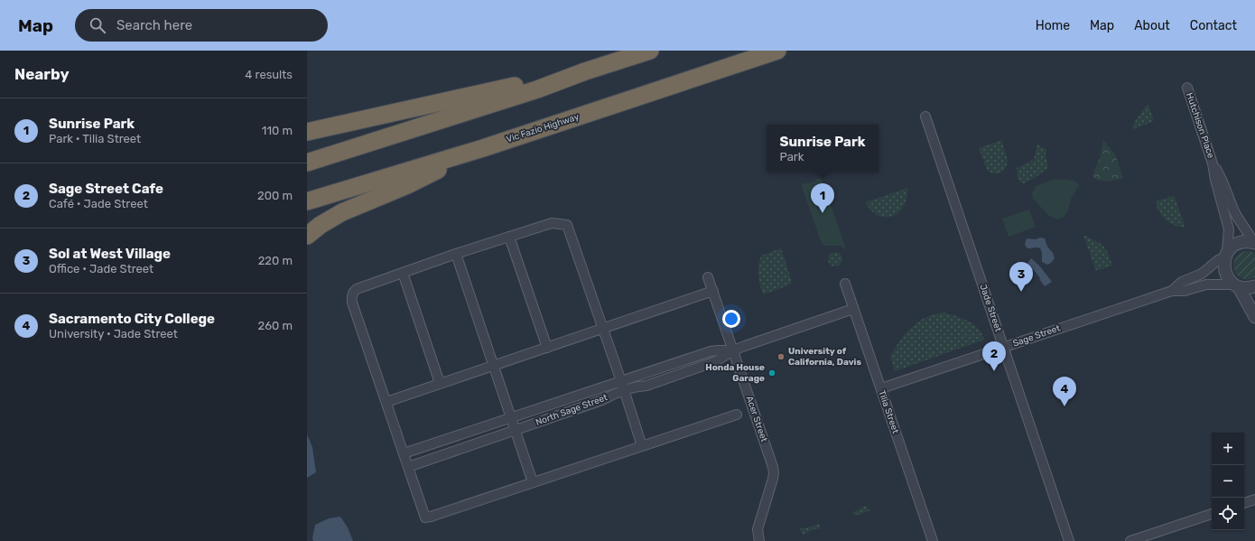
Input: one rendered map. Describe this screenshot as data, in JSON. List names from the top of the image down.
{
  "streets": {
    "highway": ["Vic Fazio Highway"],
    "street": [
      "Hutchison Place",
      "Jade Street",
      "Sage Street",
      "North Sage Street",
      "Tilia Street",
      "Acer Street"
    ]
  },
  "crossings": [
    ["Hutchison Place", "Sage Street"],
    ["Jade Street", "Sage Street"],
    ["Sage Street", "Tilia Street"],
    ["North Sage Street", "Tilia Street"],
    ["North Sage Street", "Acer Street"]
  ],
  "places": ["University of California, Davis", "Honda House Garage"],
  "page": {
    "header": "Map",
    "search": "Search here",
    "nav": [
      "Home",
      "Map",
      "About",
      "Contact"
    ],
    "heading": ["Nearby", "4 results"],
    "list": [
      {
        "mark": "1",
        "name": "Sunrise Park",
        "note": "Park · Tilia Street",
        "value": "110 m"
      },
      {
        "mark": "2",
        "name": "Sage Street Cafe",
        "note": "Café · Jade Street",
        "value": "200 m"
      },
      {
        "mark": "3",
        "name": "Sol at West Village",
        "note": "Office · Jade Street",
        "value": "220 m"
      },
      {
        "mark": "4",
        "name": "Sacramento City College",
        "note": "University · Jade Street",
        "value": "260 m"
      }
    ],
    "popup": ["Sunrise Park", "Park"],
    "pins": [
      "1",
      "3",
      "2",
      "4"
    ],
    "map_buttons": ["+", "−"]
  }
}
